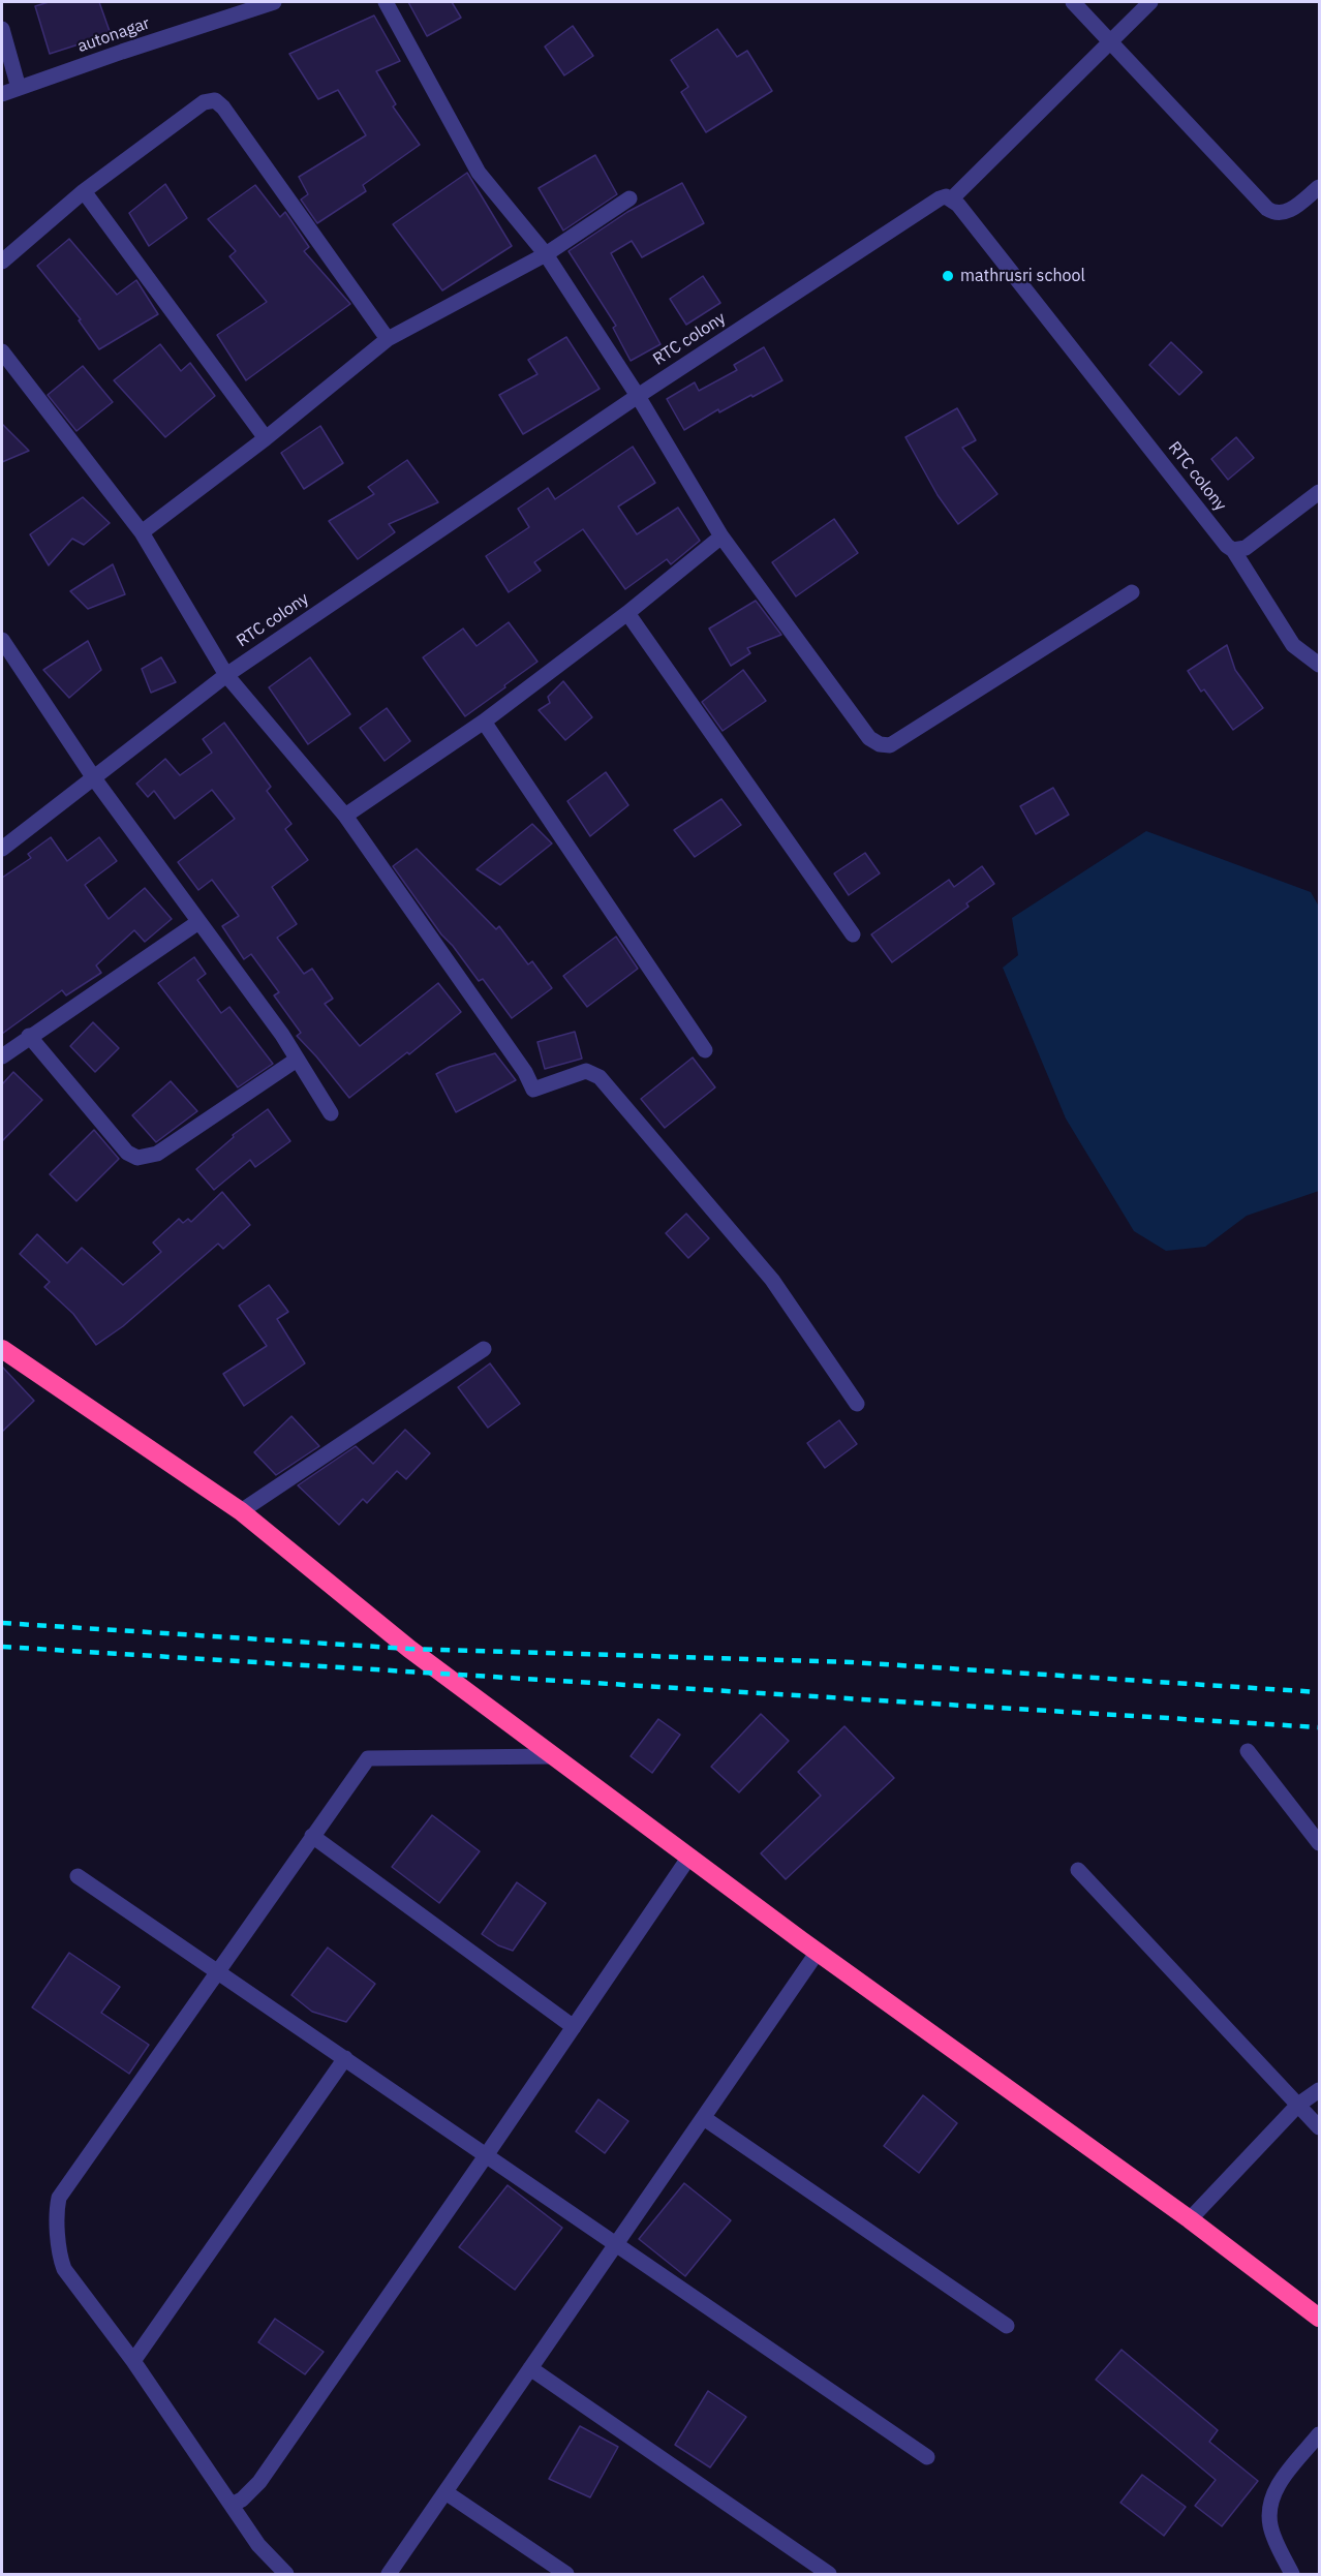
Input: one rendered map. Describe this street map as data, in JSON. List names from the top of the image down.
{
  "streets": {
    "street": ["autonagar", "RTC colony"]
  },
  "places": ["mathrusri school"]
}
